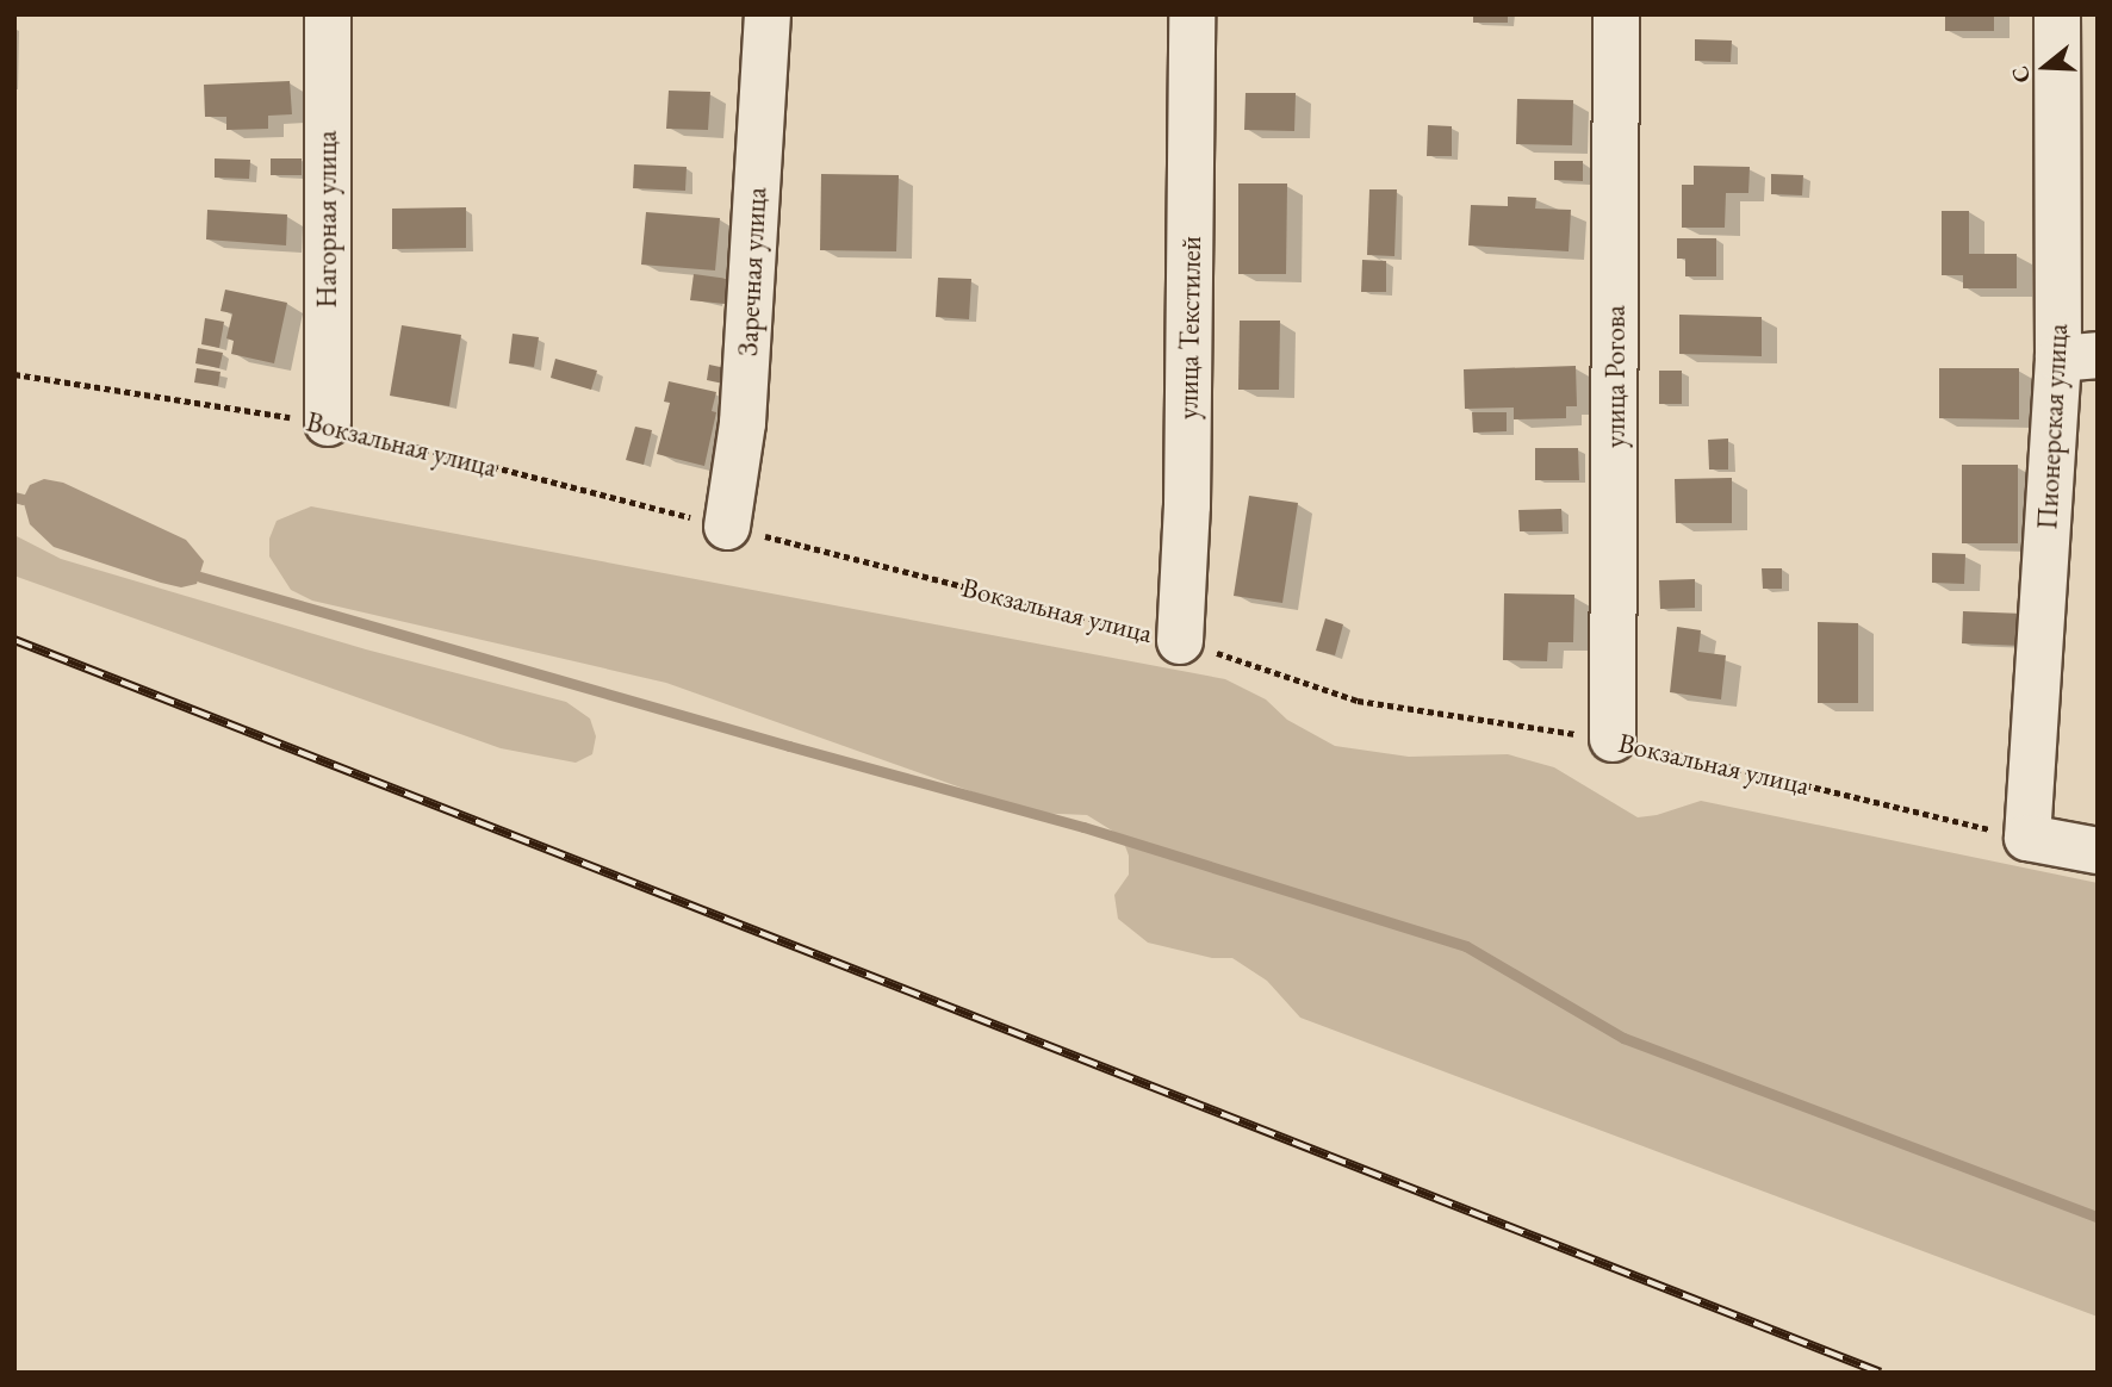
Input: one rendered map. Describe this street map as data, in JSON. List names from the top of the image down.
{
  "streets": {
    "street": [
      "Нагорная улица",
      "Заречная улица",
      "улица Текстилей",
      "улица Рогова",
      "Пионерская улица"
    ],
    "path": ["Вокзальная улица"]
  },
  "crossings": [
    ["Нагорная улица", "Вокзальная улица"],
    ["Заречная улица", "Вокзальная улица"],
    ["улица Текстилей", "Вокзальная улица"],
    ["улица Рогова", "Вокзальная улица"],
    ["Пионерская улица", "Вокзальная улица"]
  ],
  "north": "left"
}
